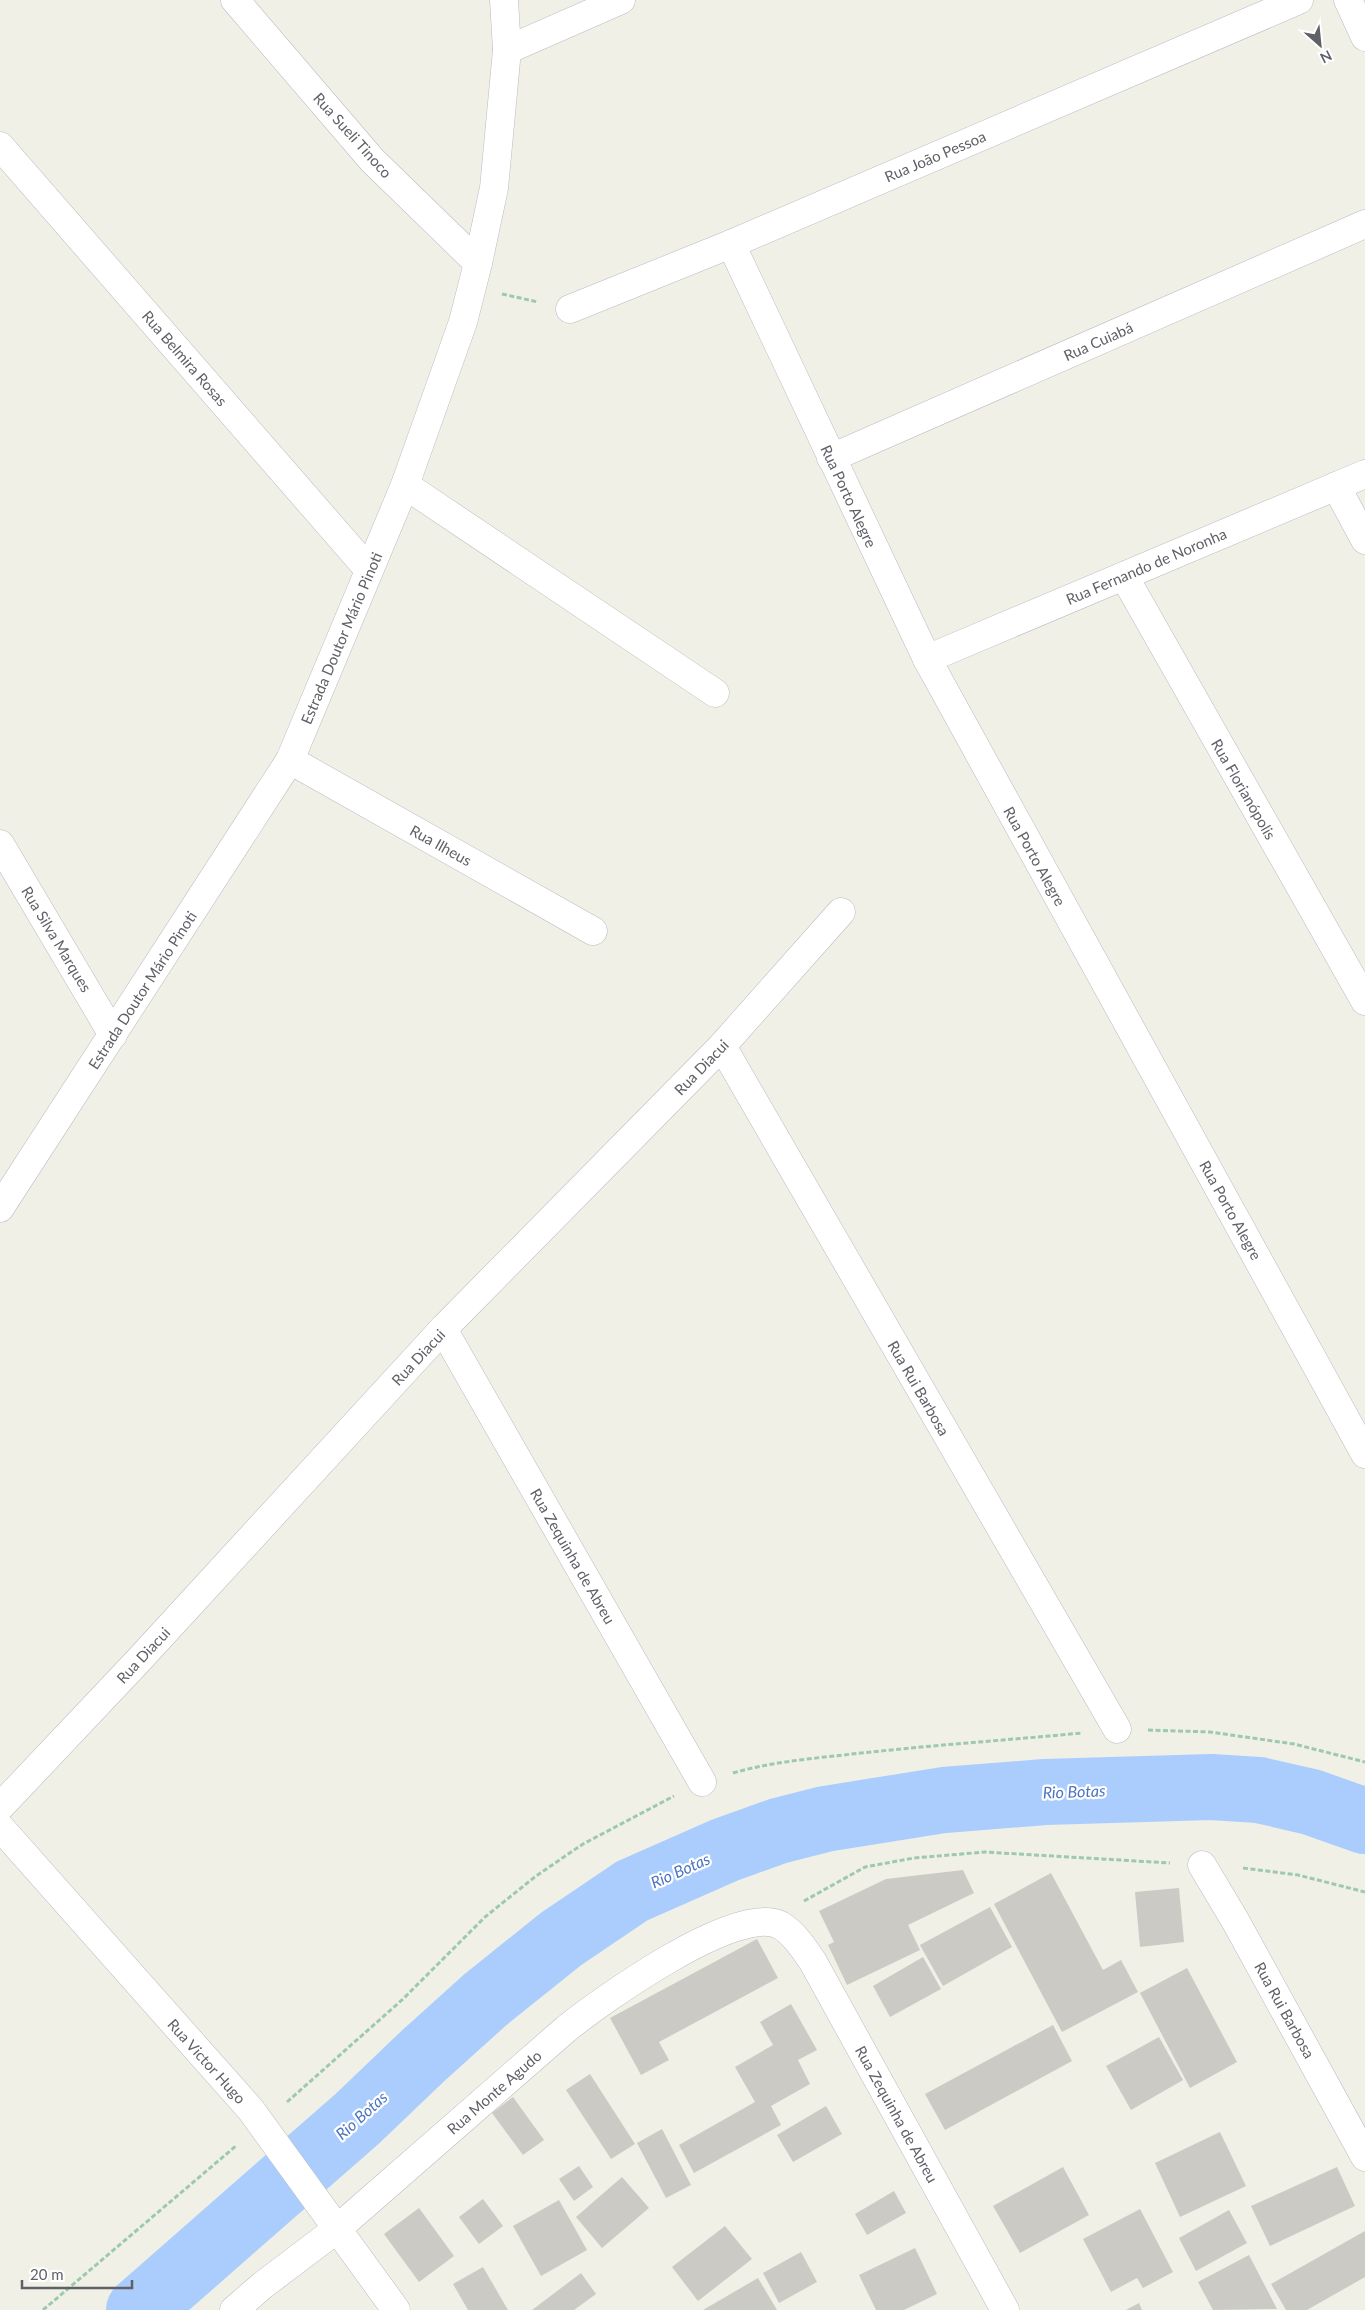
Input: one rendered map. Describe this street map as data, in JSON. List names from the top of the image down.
{
  "streets": {
    "street": [
      "Rua Sueli Tinoco",
      "Rua João Pessoa",
      "Rua Cuiabá",
      "Rua Belmira Rosas",
      "Rua Porto Alegre",
      "Rua Fernando de Noronha",
      "Estrada Doutor Mário Pinoti",
      "Rua Florianópolis",
      "Rua Ilheus",
      "Rua Silva Marques",
      "Rua Diacui",
      "Rua Rui Barbosa",
      "Rua Zequinha de Abreu",
      "Rua Victor Hugo",
      "Rua Monte Agudo"
    ]
  },
  "crossings": [
    ["Rua Sueli Tinoco", "Estrada Doutor Mário Pinoti"],
    ["Rua João Pessoa", "Rua Porto Alegre"],
    ["Rua Cuiabá", "Rua Porto Alegre"],
    ["Rua Belmira Rosas", "Estrada Doutor Mário Pinoti"],
    ["Rua Porto Alegre", "Rua Fernando de Noronha"],
    ["Rua Fernando de Noronha", "Rua Florianópolis"],
    ["Estrada Doutor Mário Pinoti", "Rua Ilheus"],
    ["Estrada Doutor Mário Pinoti", "Rua Silva Marques"],
    ["Rua Diacui", "Rua Rui Barbosa"],
    ["Rua Diacui", "Rua Zequinha de Abreu"],
    ["Rua Zequinha de Abreu", "Rua Monte Agudo"],
    ["Rua Victor Hugo", "Rua Monte Agudo"]
  ],
  "water": ["Rio Botas"],
  "scale_bar": "20 m",
  "north": "bottom right"
}
